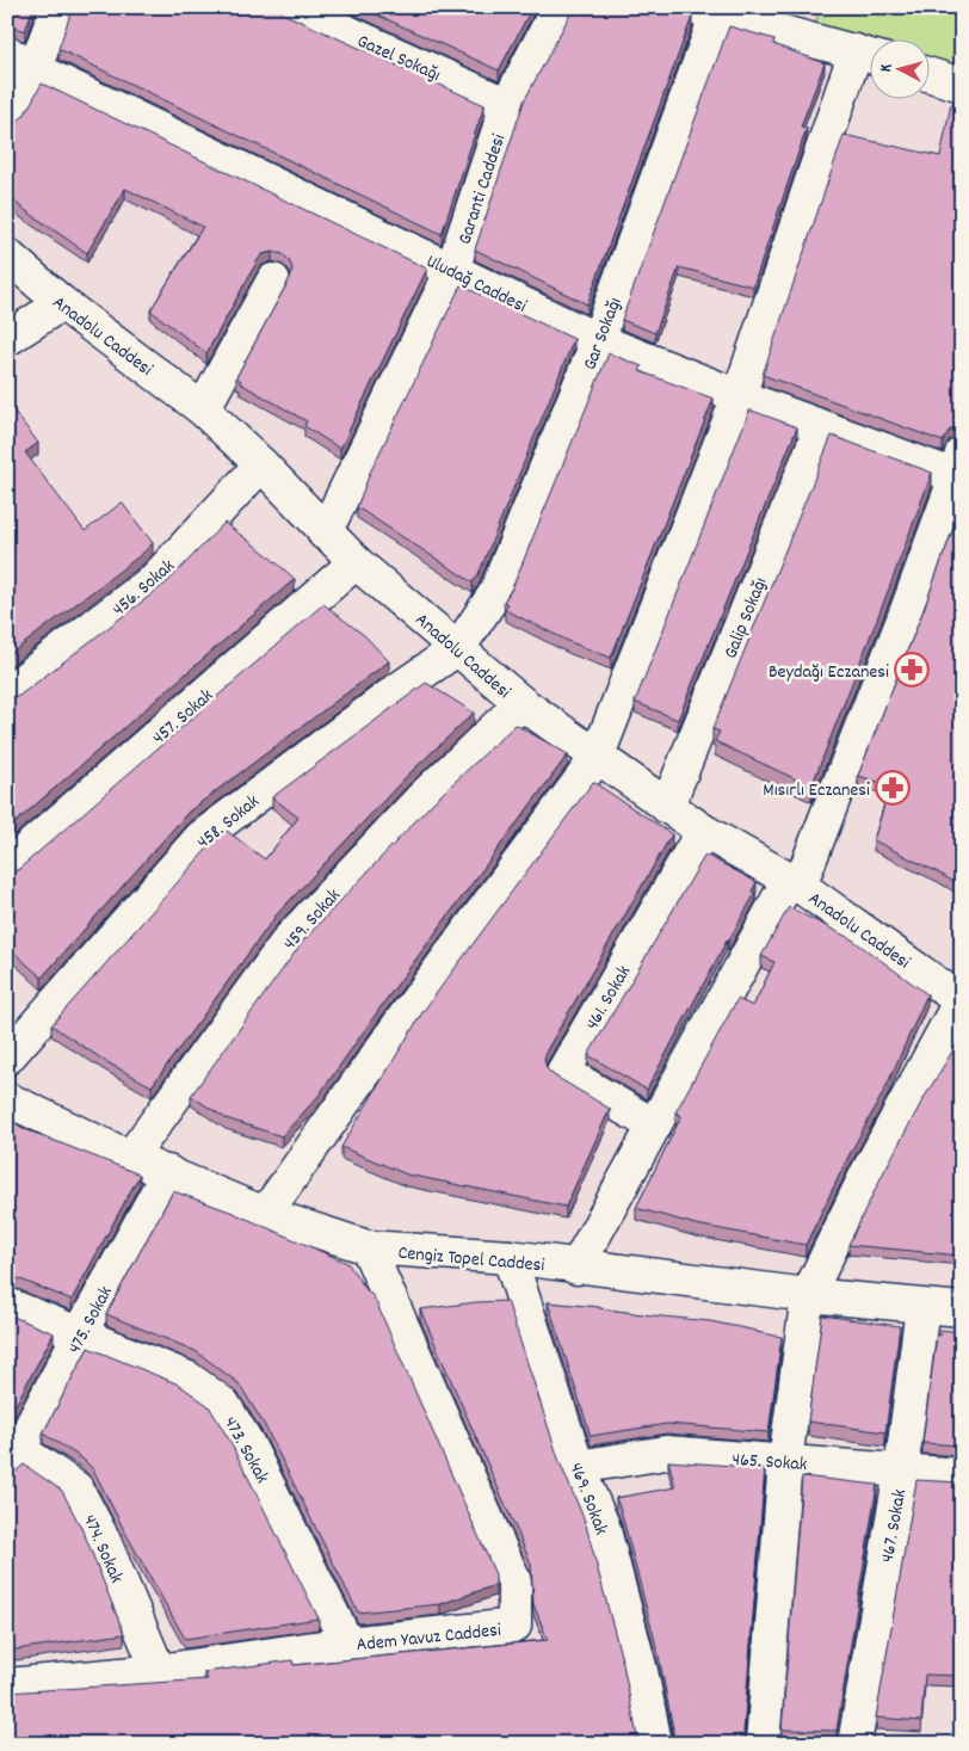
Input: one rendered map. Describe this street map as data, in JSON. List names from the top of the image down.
{
  "streets": {
    "street": [
      "Gazel Sokağı",
      "Garanti Caddesi",
      "Uludağ Caddesi",
      "Gar Sokağı",
      "Anadolu Caddesi",
      "456. Sokak",
      "Galip Sokağı",
      "457. Sokak",
      "458. Sokak",
      "459. Sokak",
      "461. Sokak",
      "Cengiz Topel Caddesi",
      "475. Sokak",
      "473. Sokak",
      "465. Sokak",
      "469. Sokak",
      "467. Sokak",
      "474. Sokak",
      "Adem Yavuz Caddesi"
    ]
  },
  "crossings": [
    ["Gazel Sokağı", "Garanti Caddesi"],
    ["Garanti Caddesi", "Uludağ Caddesi"],
    ["Garanti Caddesi", "Anadolu Caddesi"],
    ["Uludağ Caddesi", "Gar Sokağı"],
    ["Uludağ Caddesi", "Galip Sokağı"],
    ["Gar Sokağı", "Anadolu Caddesi"],
    ["Gar Sokağı", "458. Sokak"],
    ["Anadolu Caddesi", "456. Sokak"],
    ["Anadolu Caddesi", "Galip Sokağı"],
    ["Anadolu Caddesi", "457. Sokak"],
    ["Anadolu Caddesi", "458. Sokak"],
    ["Anadolu Caddesi", "459. Sokak"],
    ["Anadolu Caddesi", "461. Sokak"],
    ["459. Sokak", "Cengiz Topel Caddesi"],
    ["Cengiz Topel Caddesi", "475. Sokak"],
    ["Cengiz Topel Caddesi", "469. Sokak"],
    ["Cengiz Topel Caddesi", "467. Sokak"],
    ["Cengiz Topel Caddesi", "Adem Yavuz Caddesi"],
    ["475. Sokak", "473. Sokak"],
    ["475. Sokak", "474. Sokak"],
    ["473. Sokak", "Adem Yavuz Caddesi"],
    ["465. Sokak", "469. Sokak"],
    ["465. Sokak", "467. Sokak"],
    ["474. Sokak", "Adem Yavuz Caddesi"]
  ],
  "places": {
    "pharmacy": ["Beydağı Eczanesi", "Mısırlı Eczanesi"]
  },
  "north": "left"
}
